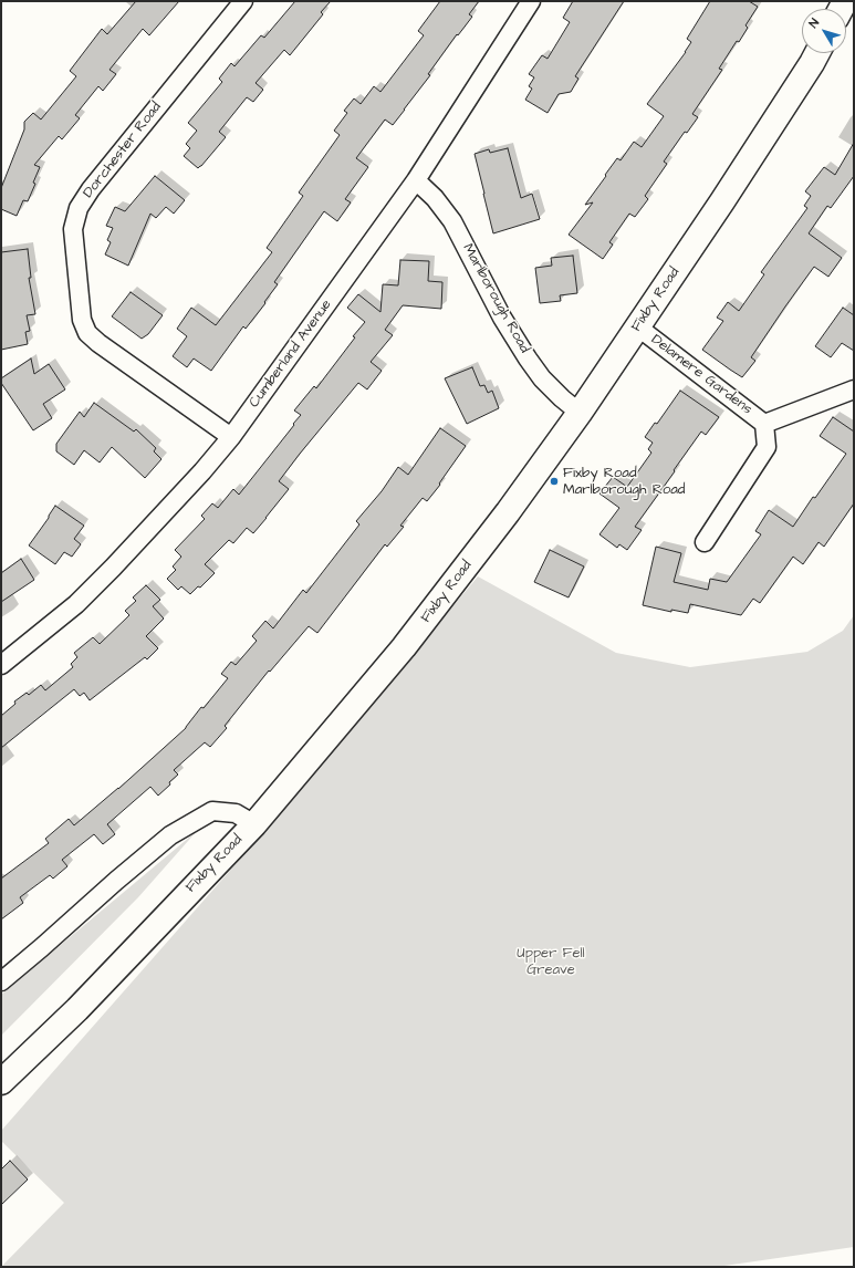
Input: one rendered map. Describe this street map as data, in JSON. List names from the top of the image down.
{
  "streets": {
    "main road": ["Fixby Road"],
    "street": [
      "Dorchester Road",
      "Marlborough Road",
      "Cumberland Avenue",
      "Delamere Gardens"
    ]
  },
  "crossings": [
    ["Dorchester Road", "Cumberland Avenue"],
    ["Marlborough Road", "Fixby Road"],
    ["Marlborough Road", "Cumberland Avenue"],
    ["Fixby Road", "Delamere Gardens"]
  ],
  "parks": ["Upper Fell Greave"],
  "places": ["Fixby Road Marlborough Road"],
  "north": "top left"
}
